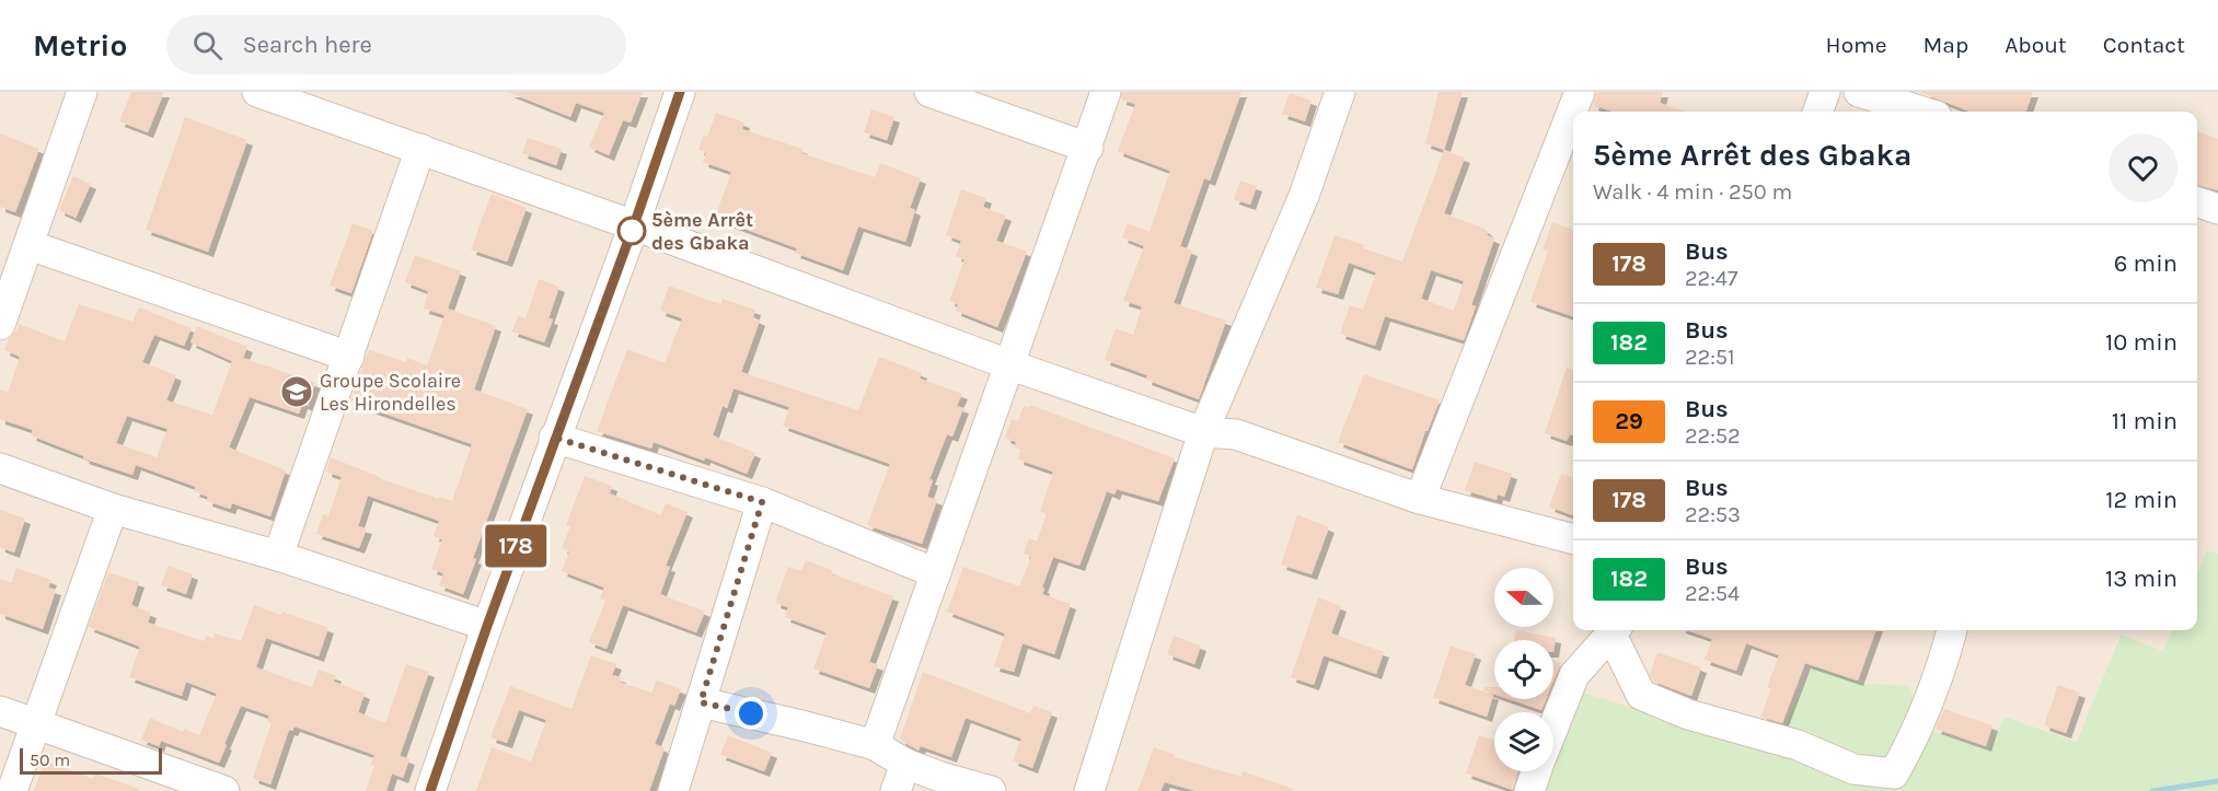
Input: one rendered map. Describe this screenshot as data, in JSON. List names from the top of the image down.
{
  "places": {
    "other": ["5ème Arrêt des Gbaka"],
    "school or university": ["Groupe Scolaire Les Hirondelles"]
  },
  "lines": ["bus line 178"],
  "scale_bar": "50 m",
  "north": "left",
  "page": {
    "header": "Metrio",
    "search": "Search here",
    "nav": [
      "Home",
      "Map",
      "About",
      "Contact"
    ],
    "on_map": "178",
    "heading": ["5ème Arrêt des Gbaka", "Walk · 4 min · 250 m"],
    "list": [
      {
        "mark": "178",
        "name": "Bus",
        "note": "22:47",
        "value": "6 min"
      },
      {
        "mark": "182",
        "name": "Bus",
        "note": "22:51",
        "value": "10 min"
      },
      {
        "mark": "29",
        "name": "Bus",
        "note": "22:52",
        "value": "11 min"
      },
      {
        "mark": "178",
        "name": "Bus",
        "note": "22:53",
        "value": "12 min"
      },
      {
        "mark": "182",
        "name": "Bus",
        "note": "22:54",
        "value": "13 min"
      }
    ],
    "scale": "50 m"
  }
}
